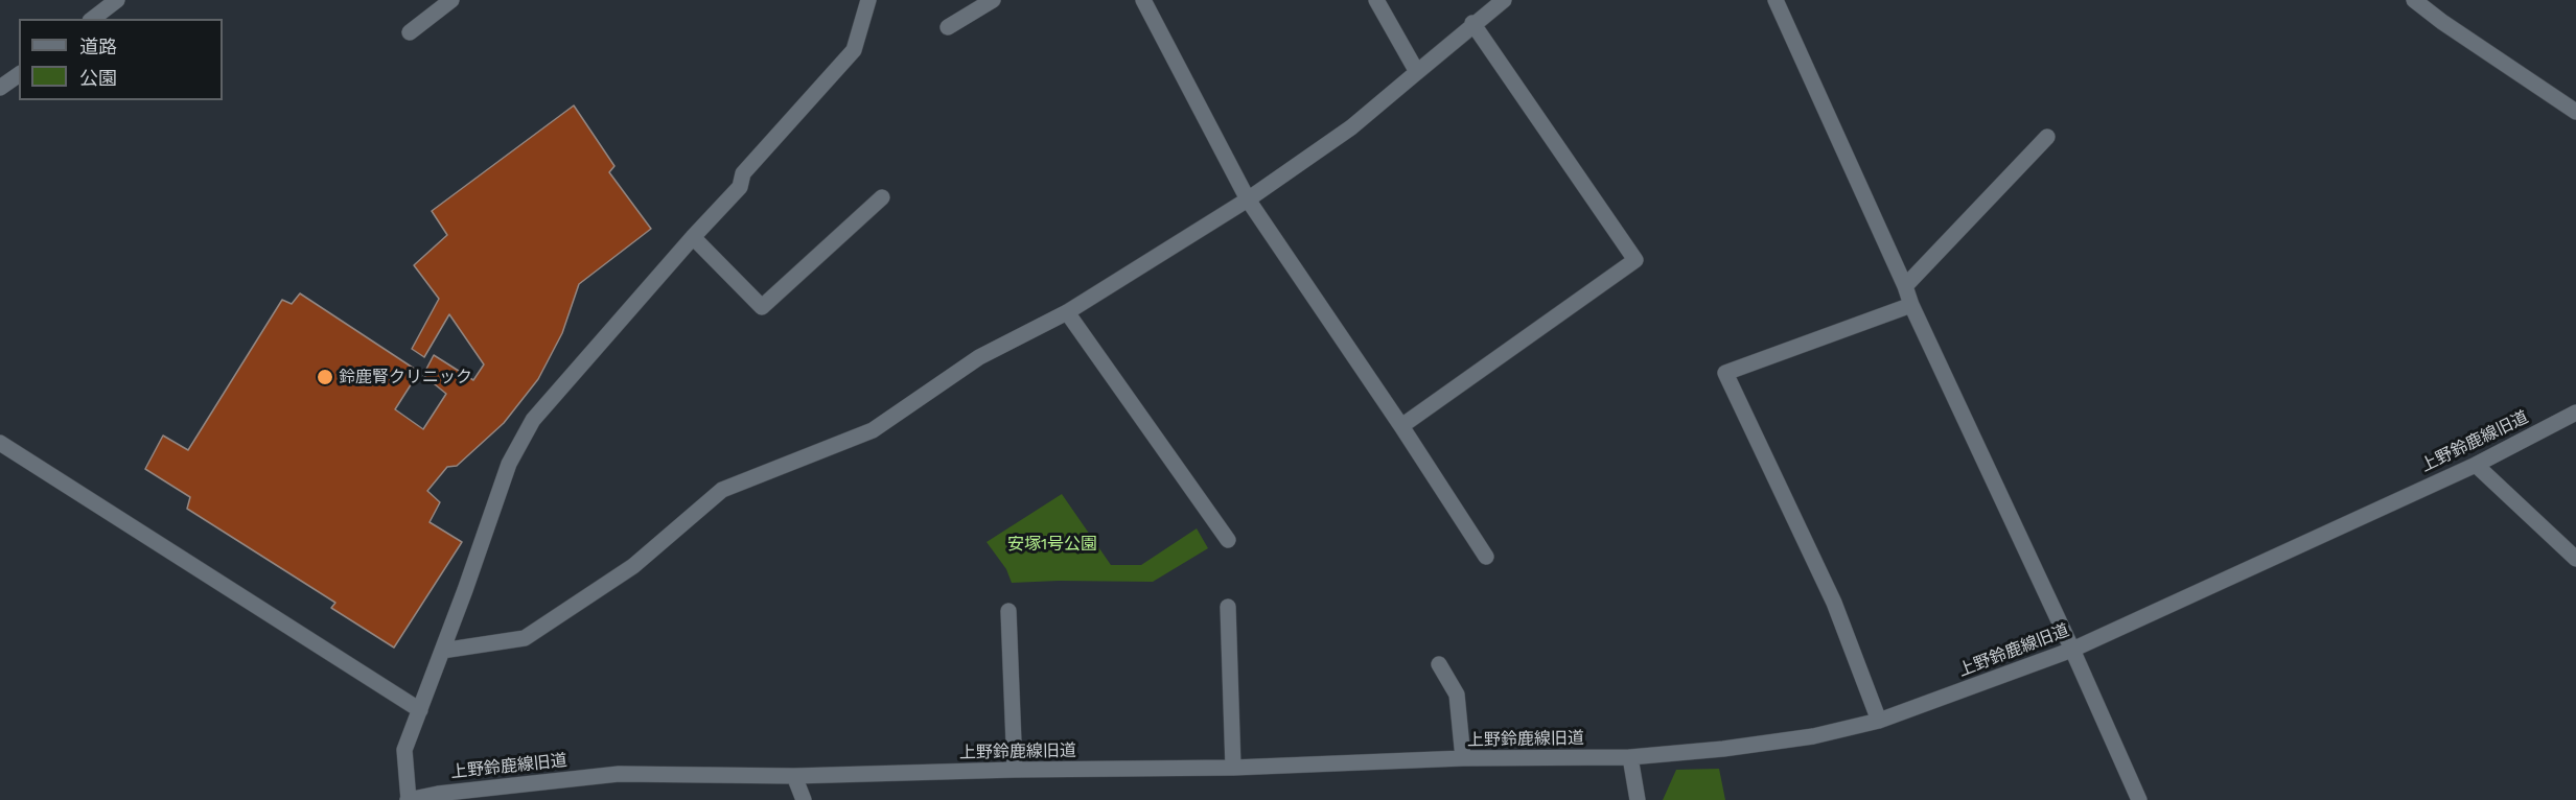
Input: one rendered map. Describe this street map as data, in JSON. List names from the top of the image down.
{
  "streets": {
    "street": ["上野鈴鹿線旧道"]
  },
  "parks": ["安塚1号公園"],
  "places": ["鈴鹿腎クリニック"],
  "legend": ["道路", "公園"]
}
